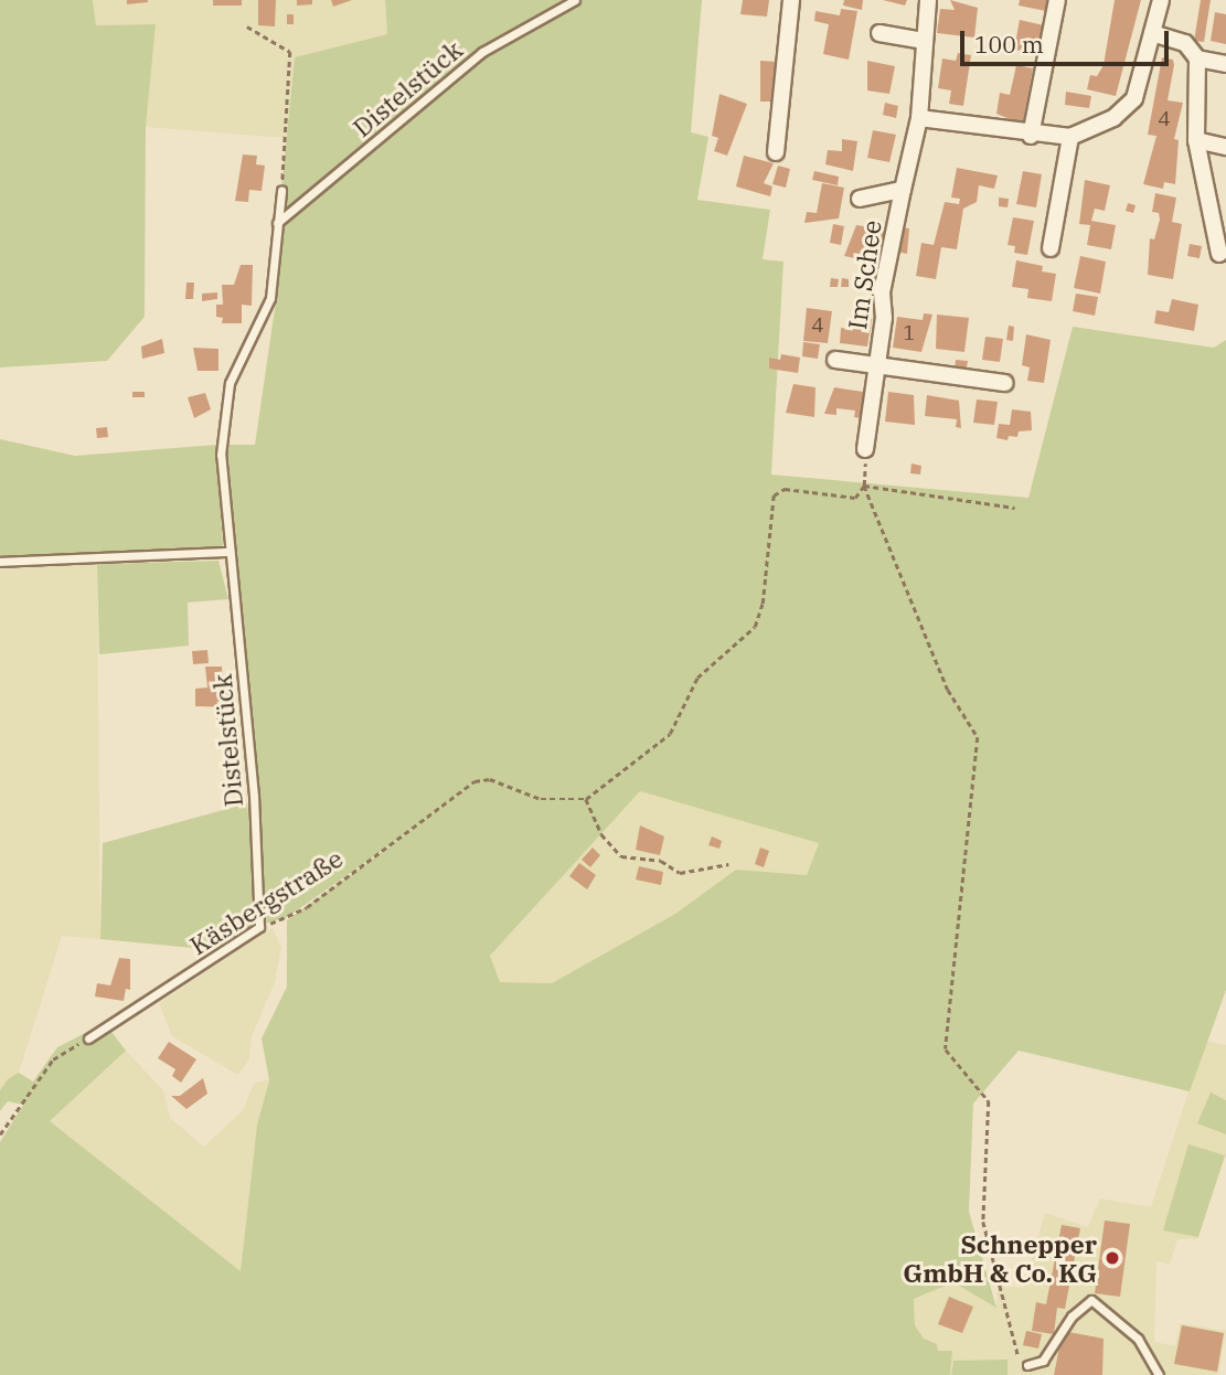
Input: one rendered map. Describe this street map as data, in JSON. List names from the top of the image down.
{
  "streets": {
    "street": ["Im Schee"],
    "lane": ["Distelstück", "Käsbergstraße"]
  },
  "crossings": [
    ["Distelstück", "Käsbergstraße"]
  ],
  "places": ["Schnepper GmbH & Co. KG"],
  "house_numbers": ["4", "4", "1"],
  "scale_bar": "100 m"
}
